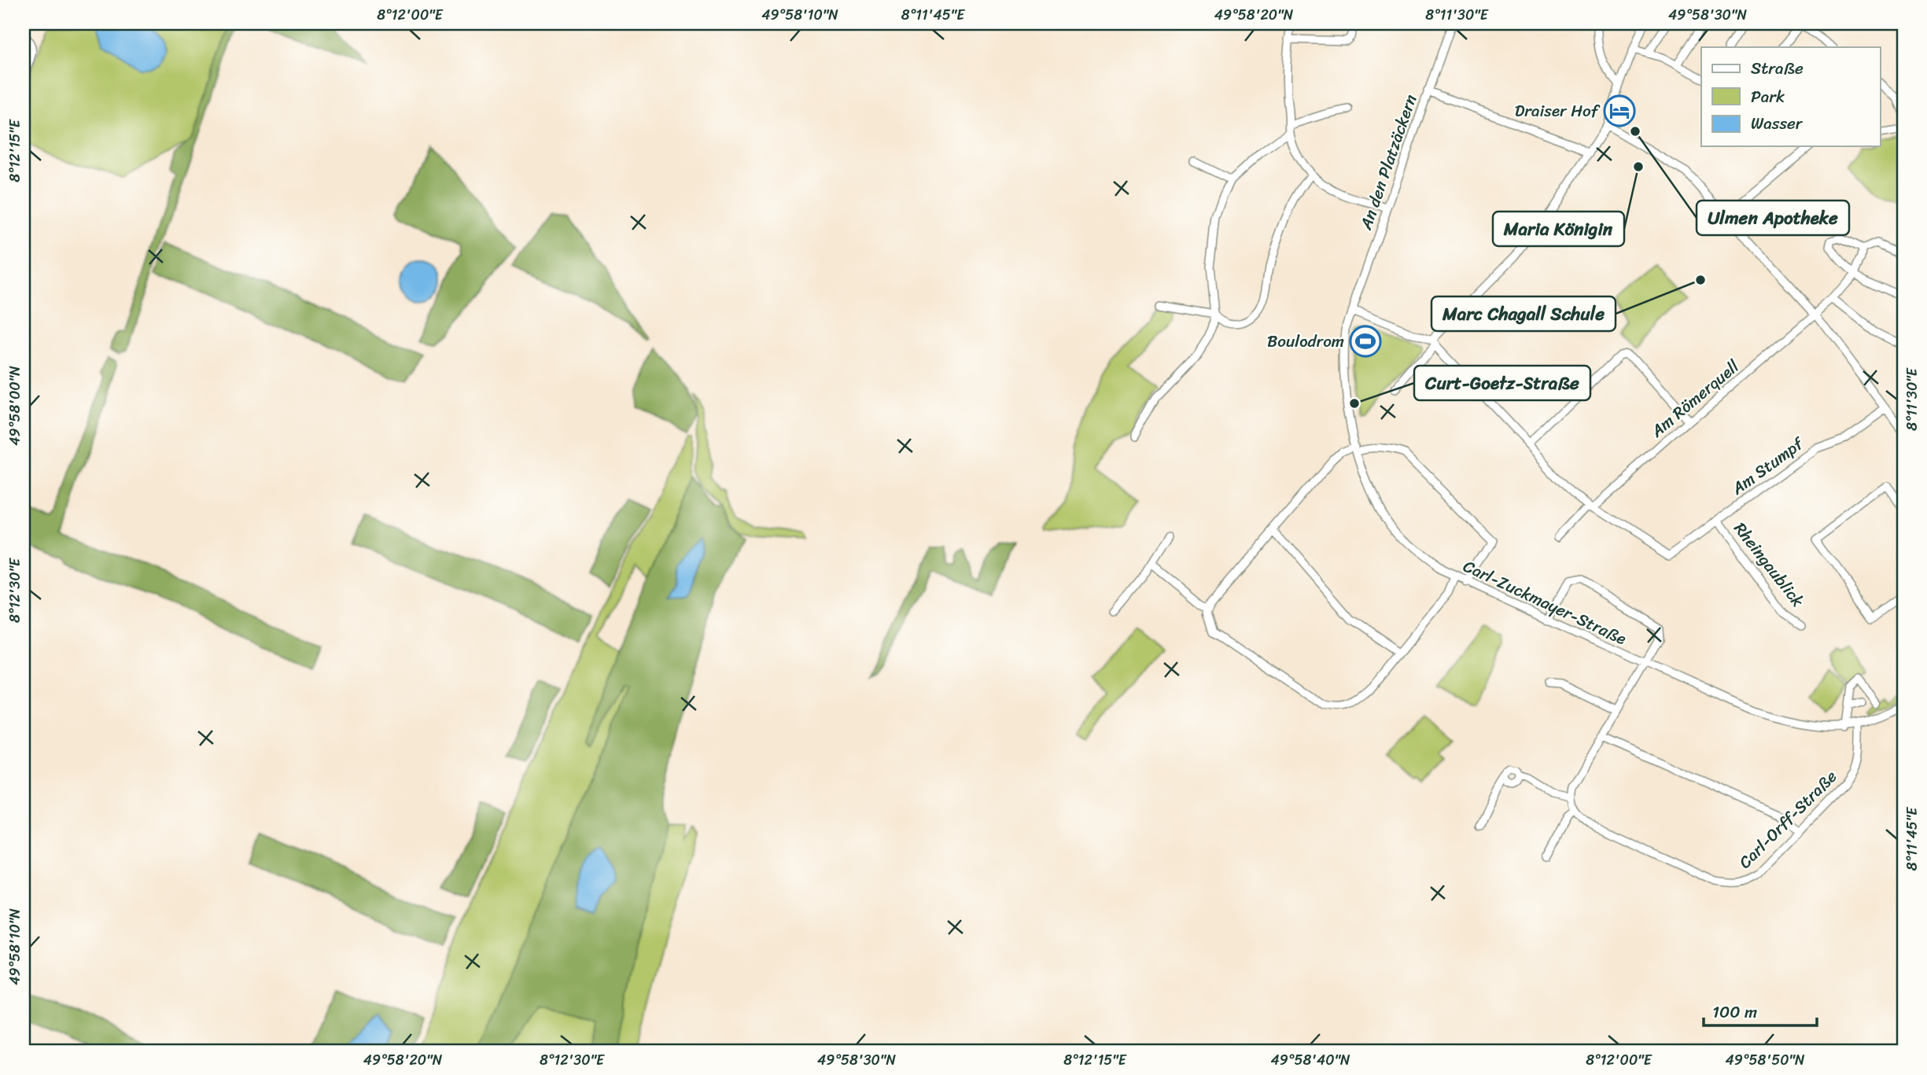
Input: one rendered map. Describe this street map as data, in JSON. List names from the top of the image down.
{
  "streets": {
    "street": [
      "An den Platzäckern",
      "Am Römerquell",
      "Am Stumpf",
      "Rheingaublick",
      "Carl-Zuckmayer-Straße",
      "Carl-Orff-Straße"
    ]
  },
  "crossings": [
    ["An den Platzäckern", "Carl-Zuckmayer-Straße"],
    ["Am Römerquell", "Am Stumpf"],
    ["Am Stumpf", "Rheingaublick"],
    ["Carl-Zuckmayer-Straße", "Carl-Orff-Straße"]
  ],
  "places": {
    "hotel": ["Draiser Hof"],
    "other": [
      "Ulmen Apotheke",
      "Maria Königin",
      "Marc Chagall Schule",
      "Curt-Goetz-Straße"
    ],
    "sports": ["Boulodrom"]
  },
  "legend": ["Straße", "Park", "Wasser"],
  "scale_bar": "100 m",
  "coordinates": [
    "8°12'00\"E",
    "49°58'10\"N",
    "8°11'45\"E",
    "49°58'20\"N",
    "8°11'30\"E",
    "49°58'30\"N",
    "8°12'15\"E",
    "49°58'00\"N",
    "8°12'30\"E",
    "49°58'40\"N",
    "49°58'50\"N"
  ]
}
